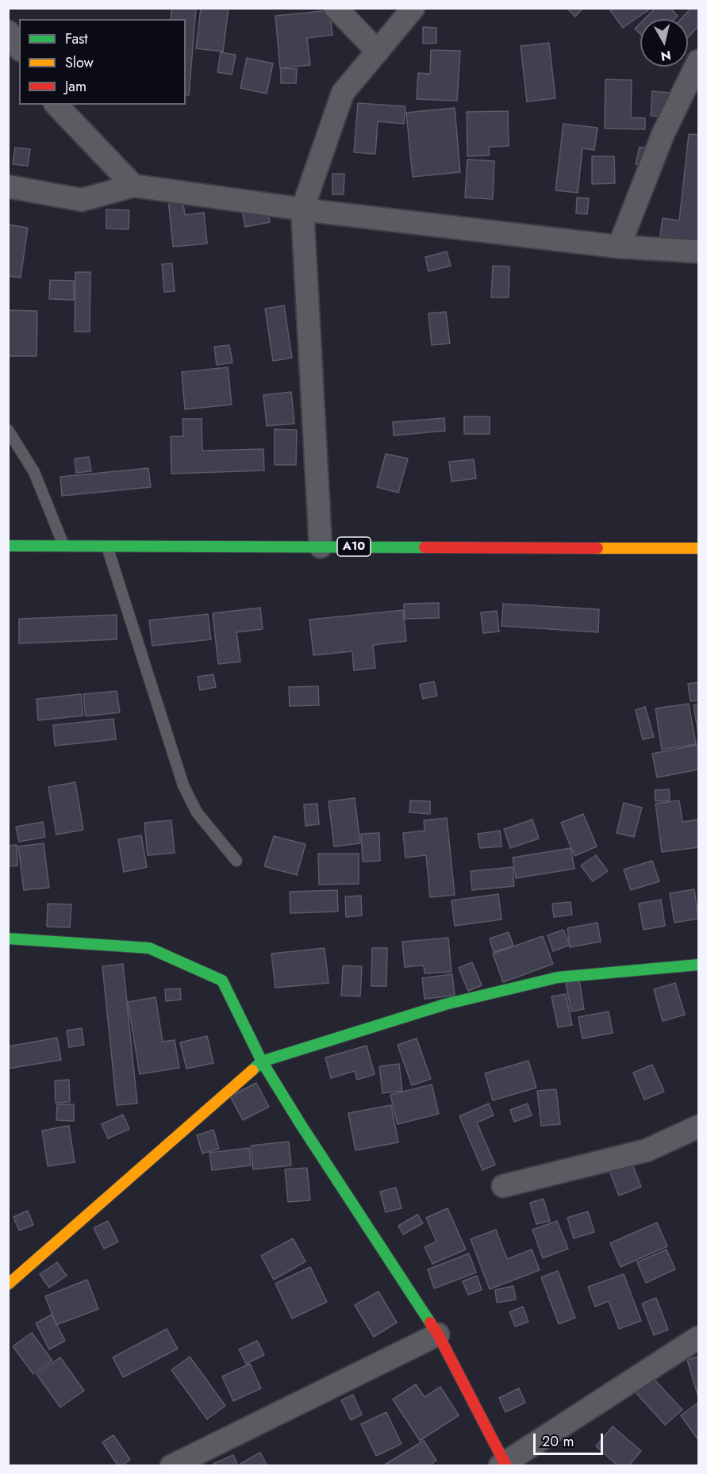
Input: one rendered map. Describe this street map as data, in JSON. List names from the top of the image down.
{
  "streets": {
    "main road": ["A10"]
  },
  "legend": ["Fast", "Slow", "Jam"],
  "scale_bar": "20 m",
  "north": "bottom"
}
